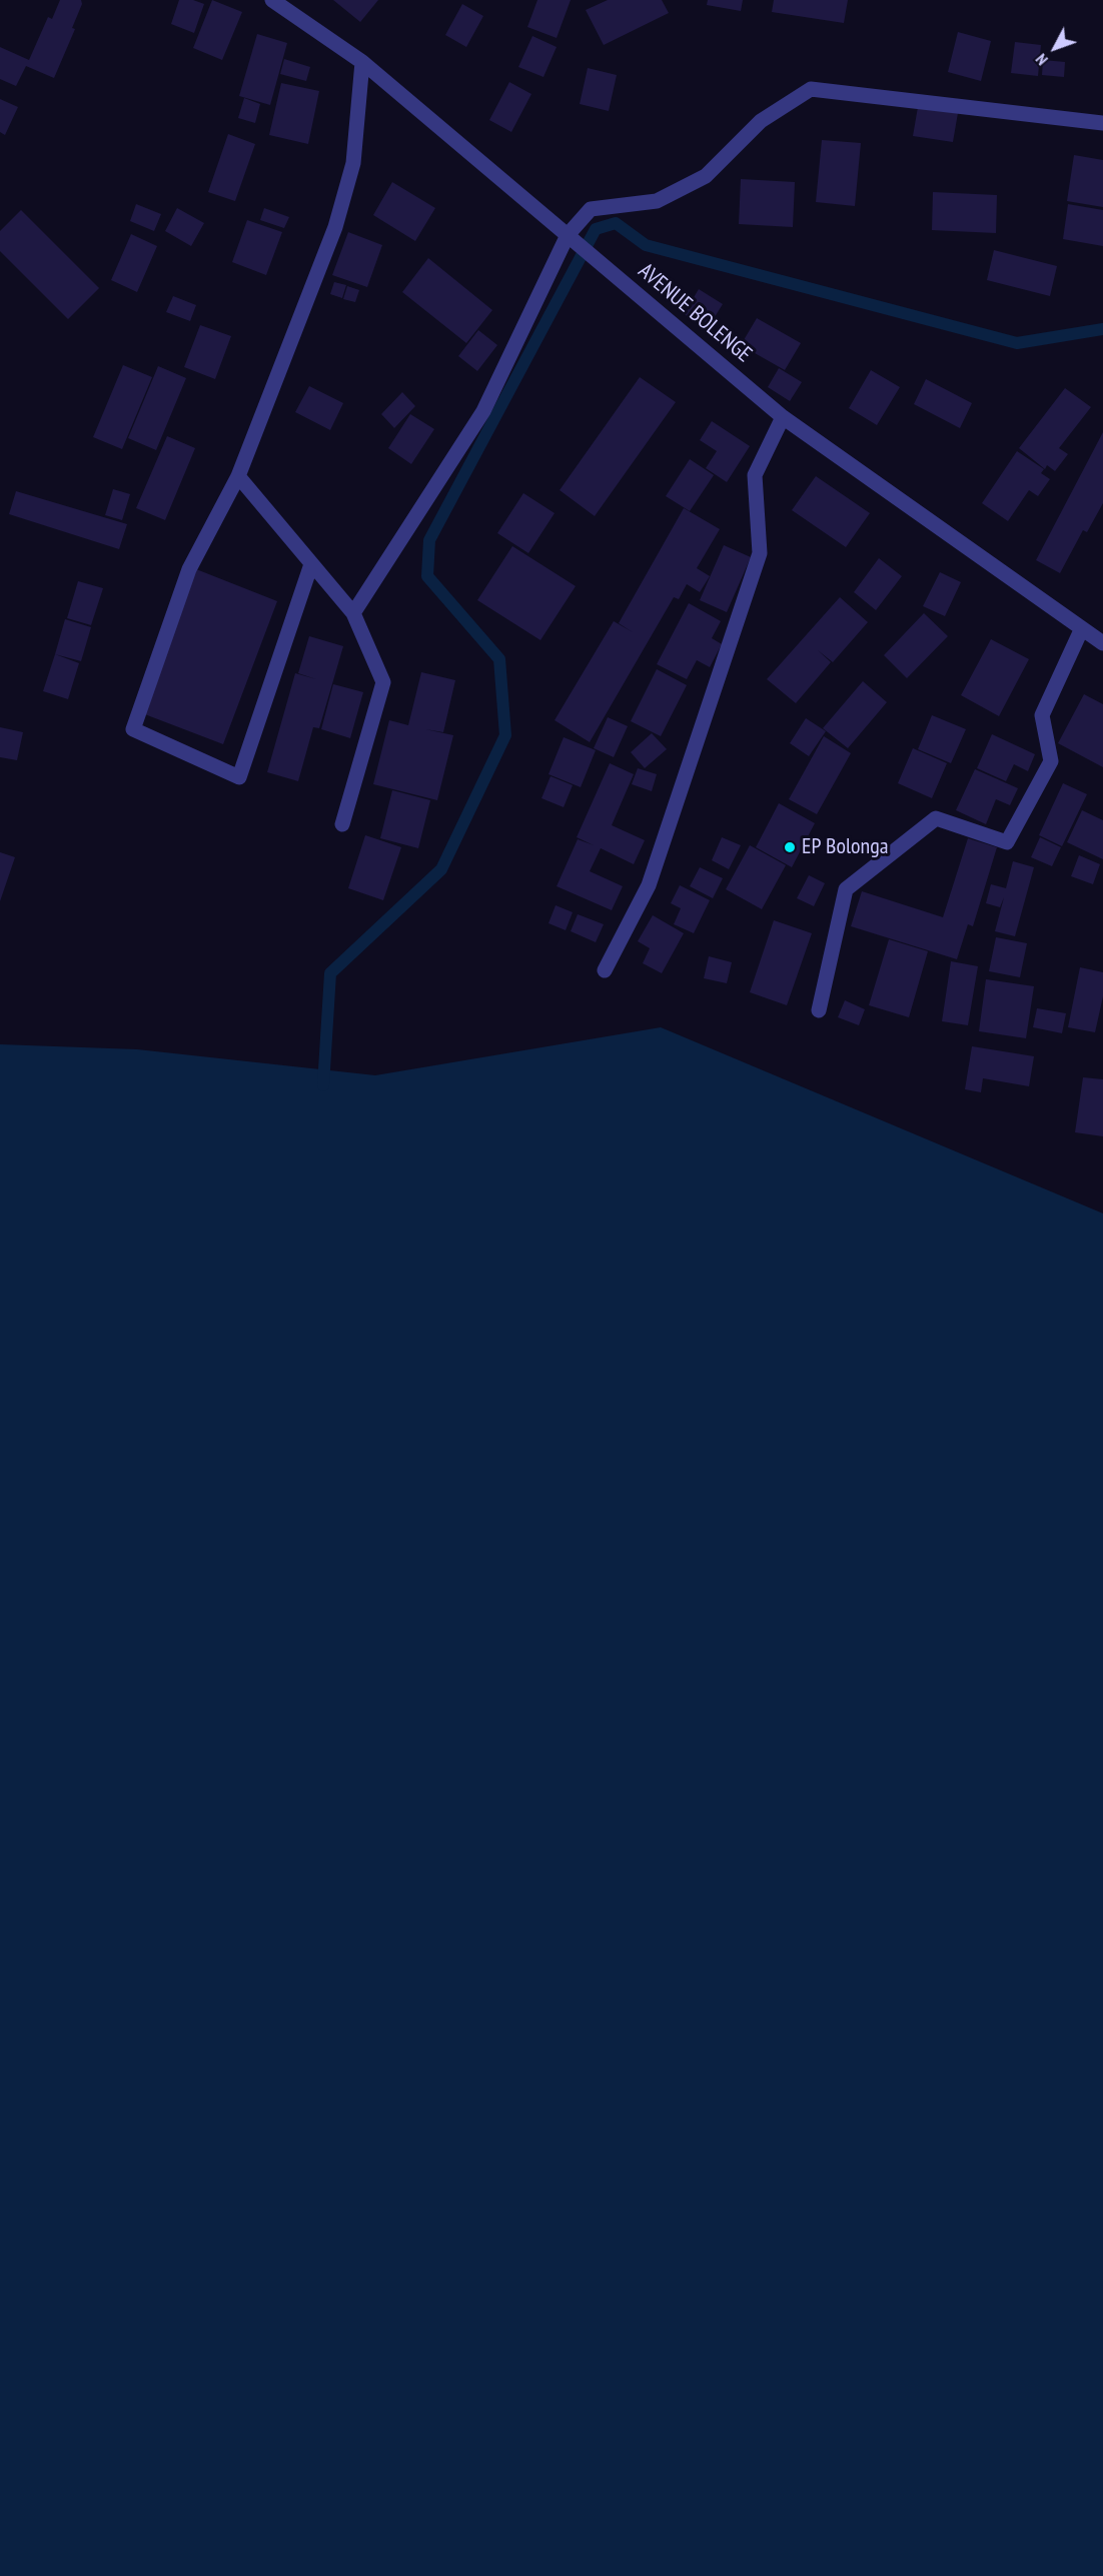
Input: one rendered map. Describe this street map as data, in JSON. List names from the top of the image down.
{
  "streets": {
    "street": ["AVENUE BOLENGE"]
  },
  "places": ["EP Bolonga"],
  "north": "bottom left"
}
